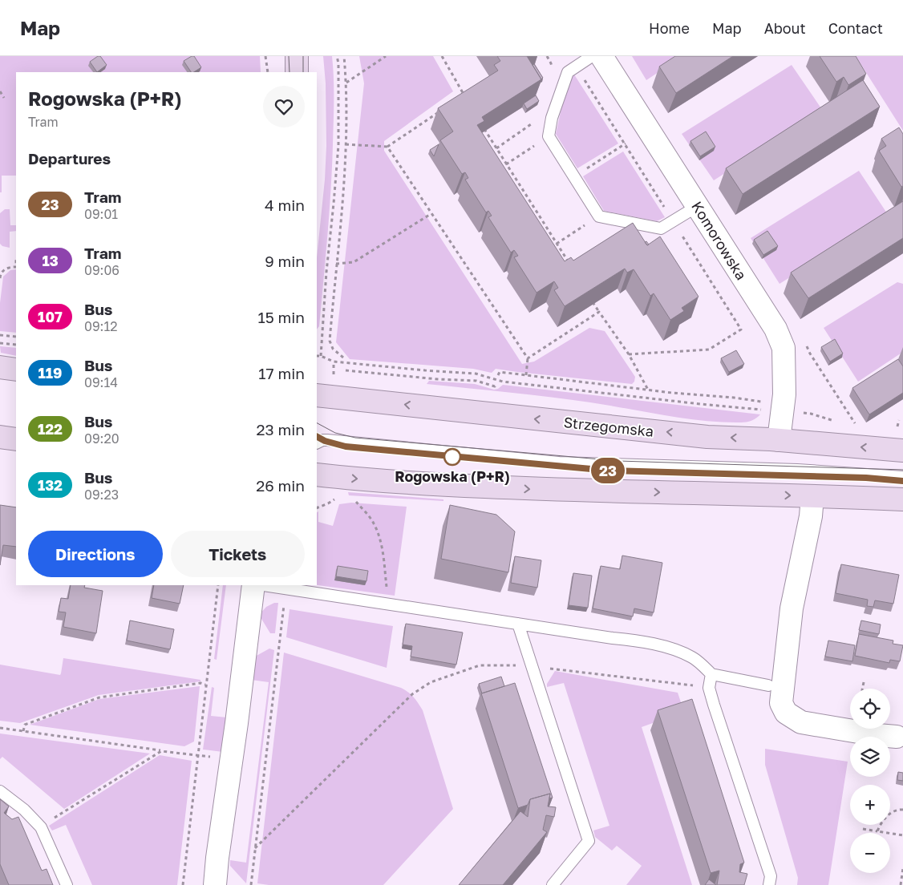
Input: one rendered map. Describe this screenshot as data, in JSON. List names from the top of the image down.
{
  "streets": {
    "main road": ["Strzegomska"],
    "street": ["Komorowska"]
  },
  "crossings": [
    ["Komorowska", "Strzegomska"]
  ],
  "places": ["Rogowska (P+R)"],
  "lines": ["tram line 23"],
  "page": {
    "header": "Map",
    "nav": [
      "Home",
      "Map",
      "About",
      "Contact"
    ],
    "on_map": "23",
    "heading": [
      ["Rogowska (P+R)", "Tram"],
      "Departures"
    ],
    "list": [
      {
        "mark": "23",
        "name": "Tram",
        "note": "09:01",
        "value": "4 min"
      },
      {
        "mark": "13",
        "name": "Tram",
        "note": "09:06",
        "value": "9 min"
      },
      {
        "mark": "107",
        "name": "Bus",
        "note": "09:12",
        "value": "15 min"
      },
      {
        "mark": "119",
        "name": "Bus",
        "note": "09:14",
        "value": "17 min"
      },
      {
        "mark": "122",
        "name": "Bus",
        "note": "09:20",
        "value": "23 min"
      },
      {
        "mark": "132",
        "name": "Bus",
        "note": "09:23",
        "value": "26 min"
      }
    ],
    "buttons": ["Directions", "Tickets"],
    "map_buttons": ["+", "−"]
  }
}
